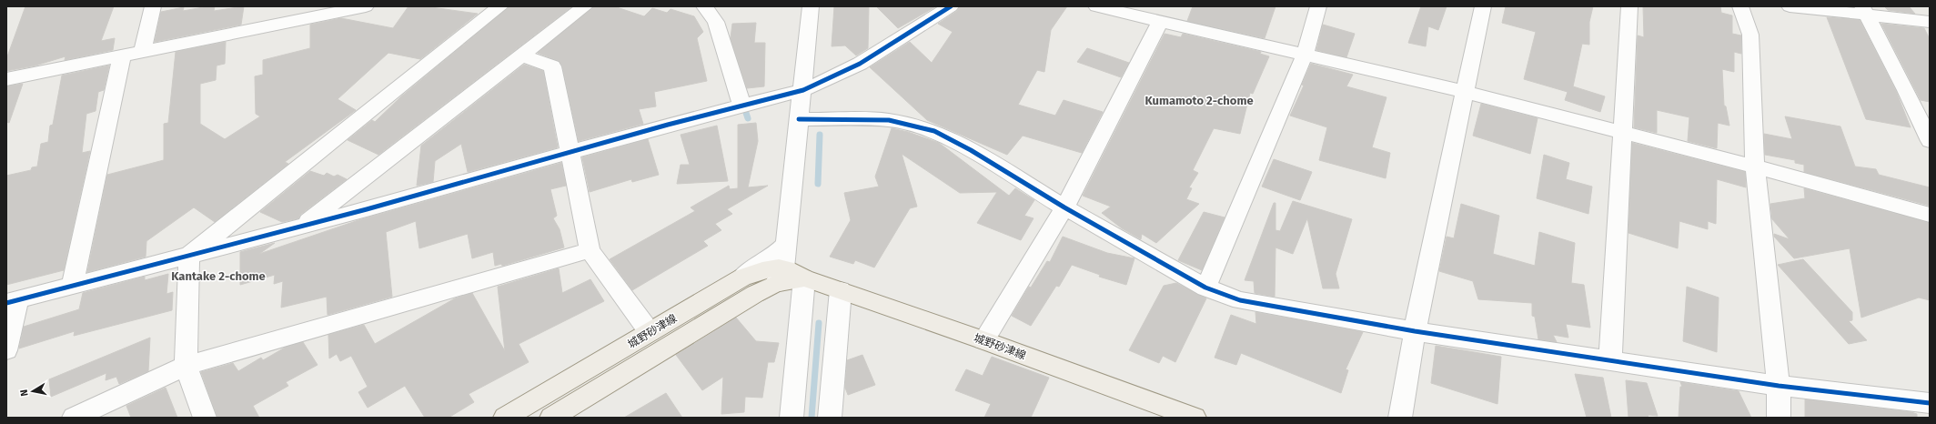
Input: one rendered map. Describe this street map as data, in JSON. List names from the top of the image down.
{
  "streets": {
    "main road": ["城野砂津線"]
  },
  "districts": ["Kumamoto 2-chome", "Kantake 2-chome"],
  "north": "left"
}
